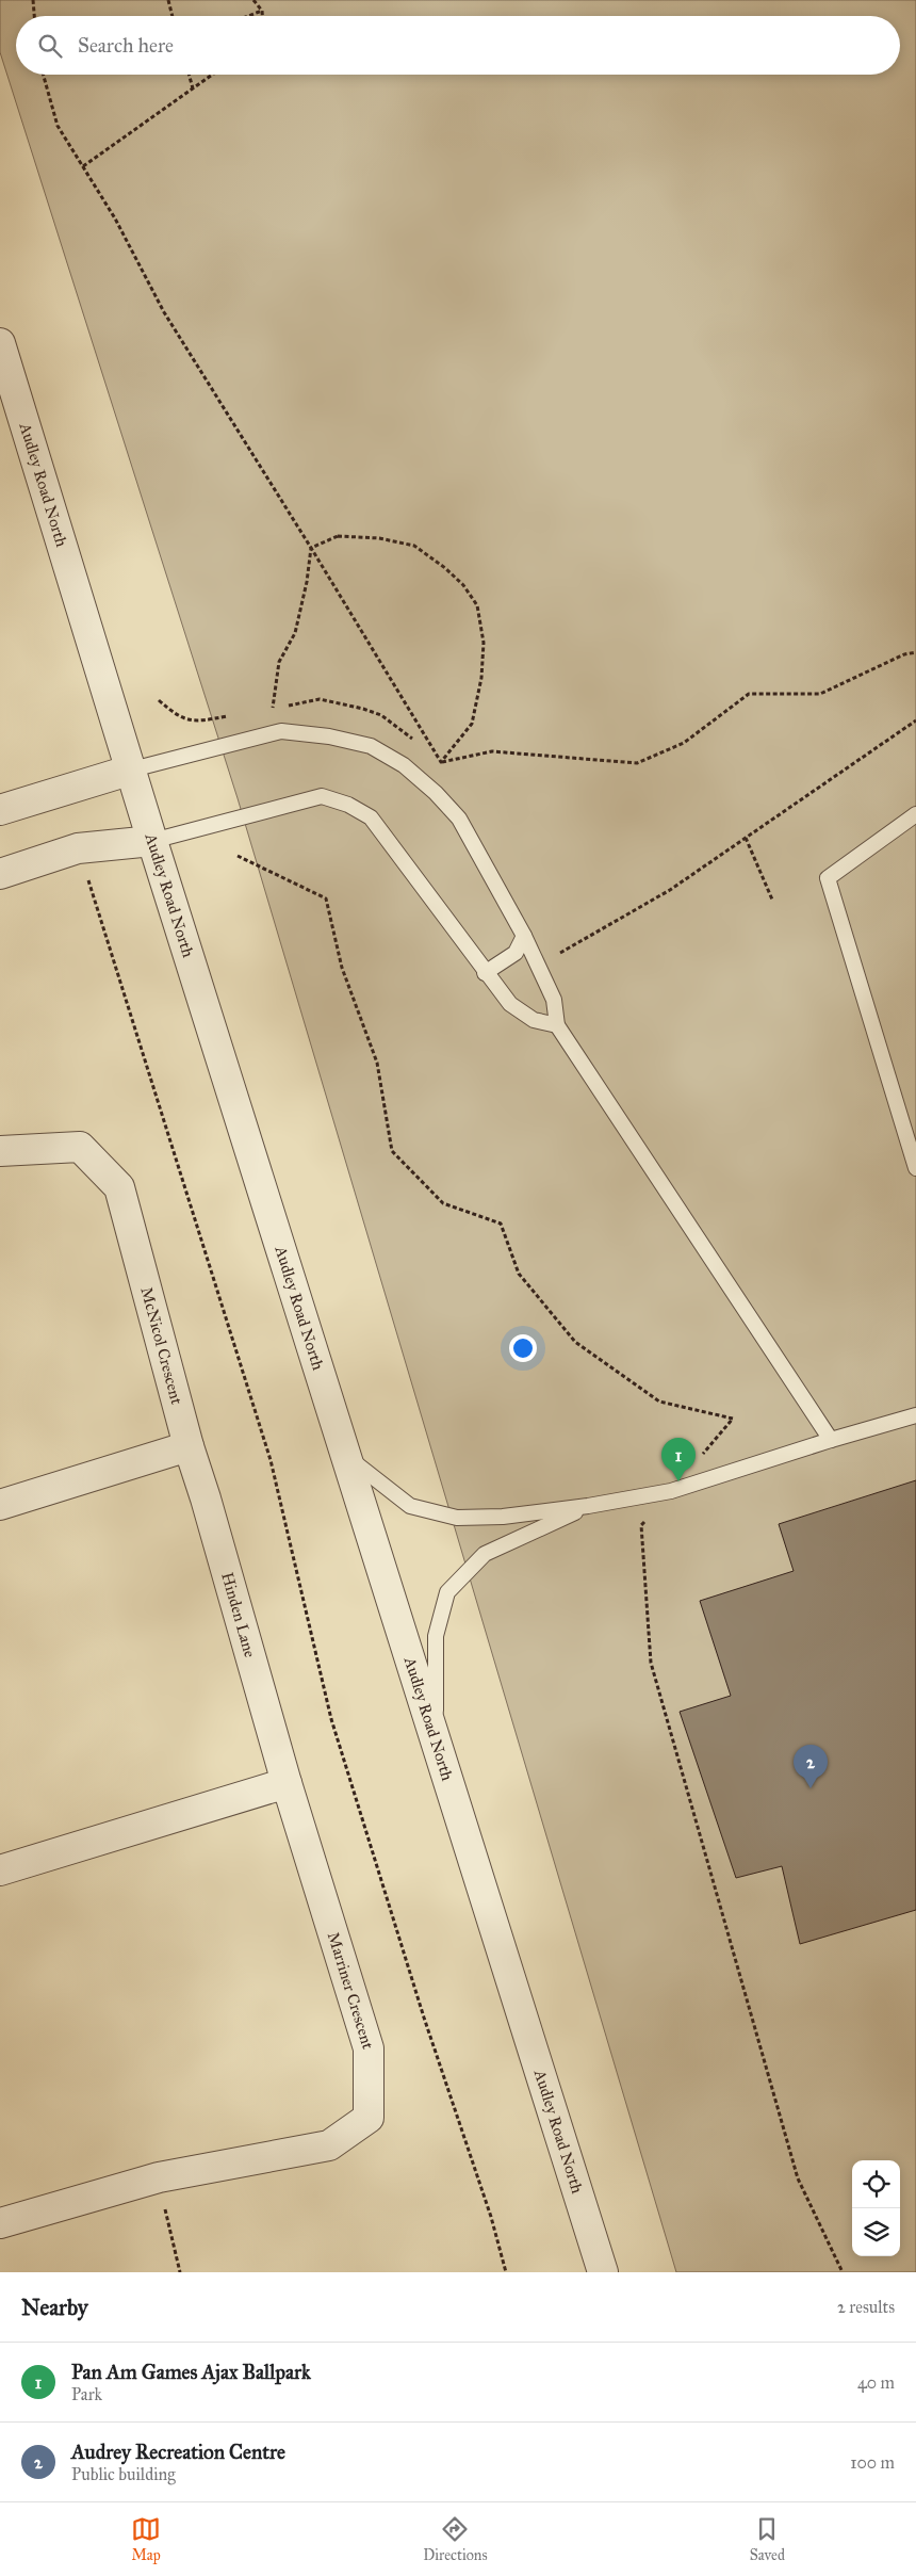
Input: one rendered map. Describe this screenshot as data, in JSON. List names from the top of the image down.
{
  "streets": {
    "street": [
      "Audley Road North",
      "McNicol Crescent",
      "Hinden Lane",
      "Marriner Crescent"
    ]
  },
  "crossings": [
    ["McNicol Crescent", "Hinden Lane"],
    ["Hinden Lane", "Marriner Crescent"]
  ],
  "page": {
    "search": "Search here",
    "pins": ["1", "2"],
    "heading": ["Nearby", "2 results"],
    "list": [
      {
        "mark": "1",
        "name": "Pan Am Games Ajax Ballpark",
        "note": "Park",
        "value": "40 m"
      },
      {
        "mark": "2",
        "name": "Audrey Recreation Centre",
        "note": "Public building",
        "value": "100 m"
      }
    ],
    "nav": ["Map", "Directions", "Saved"]
  }
}
